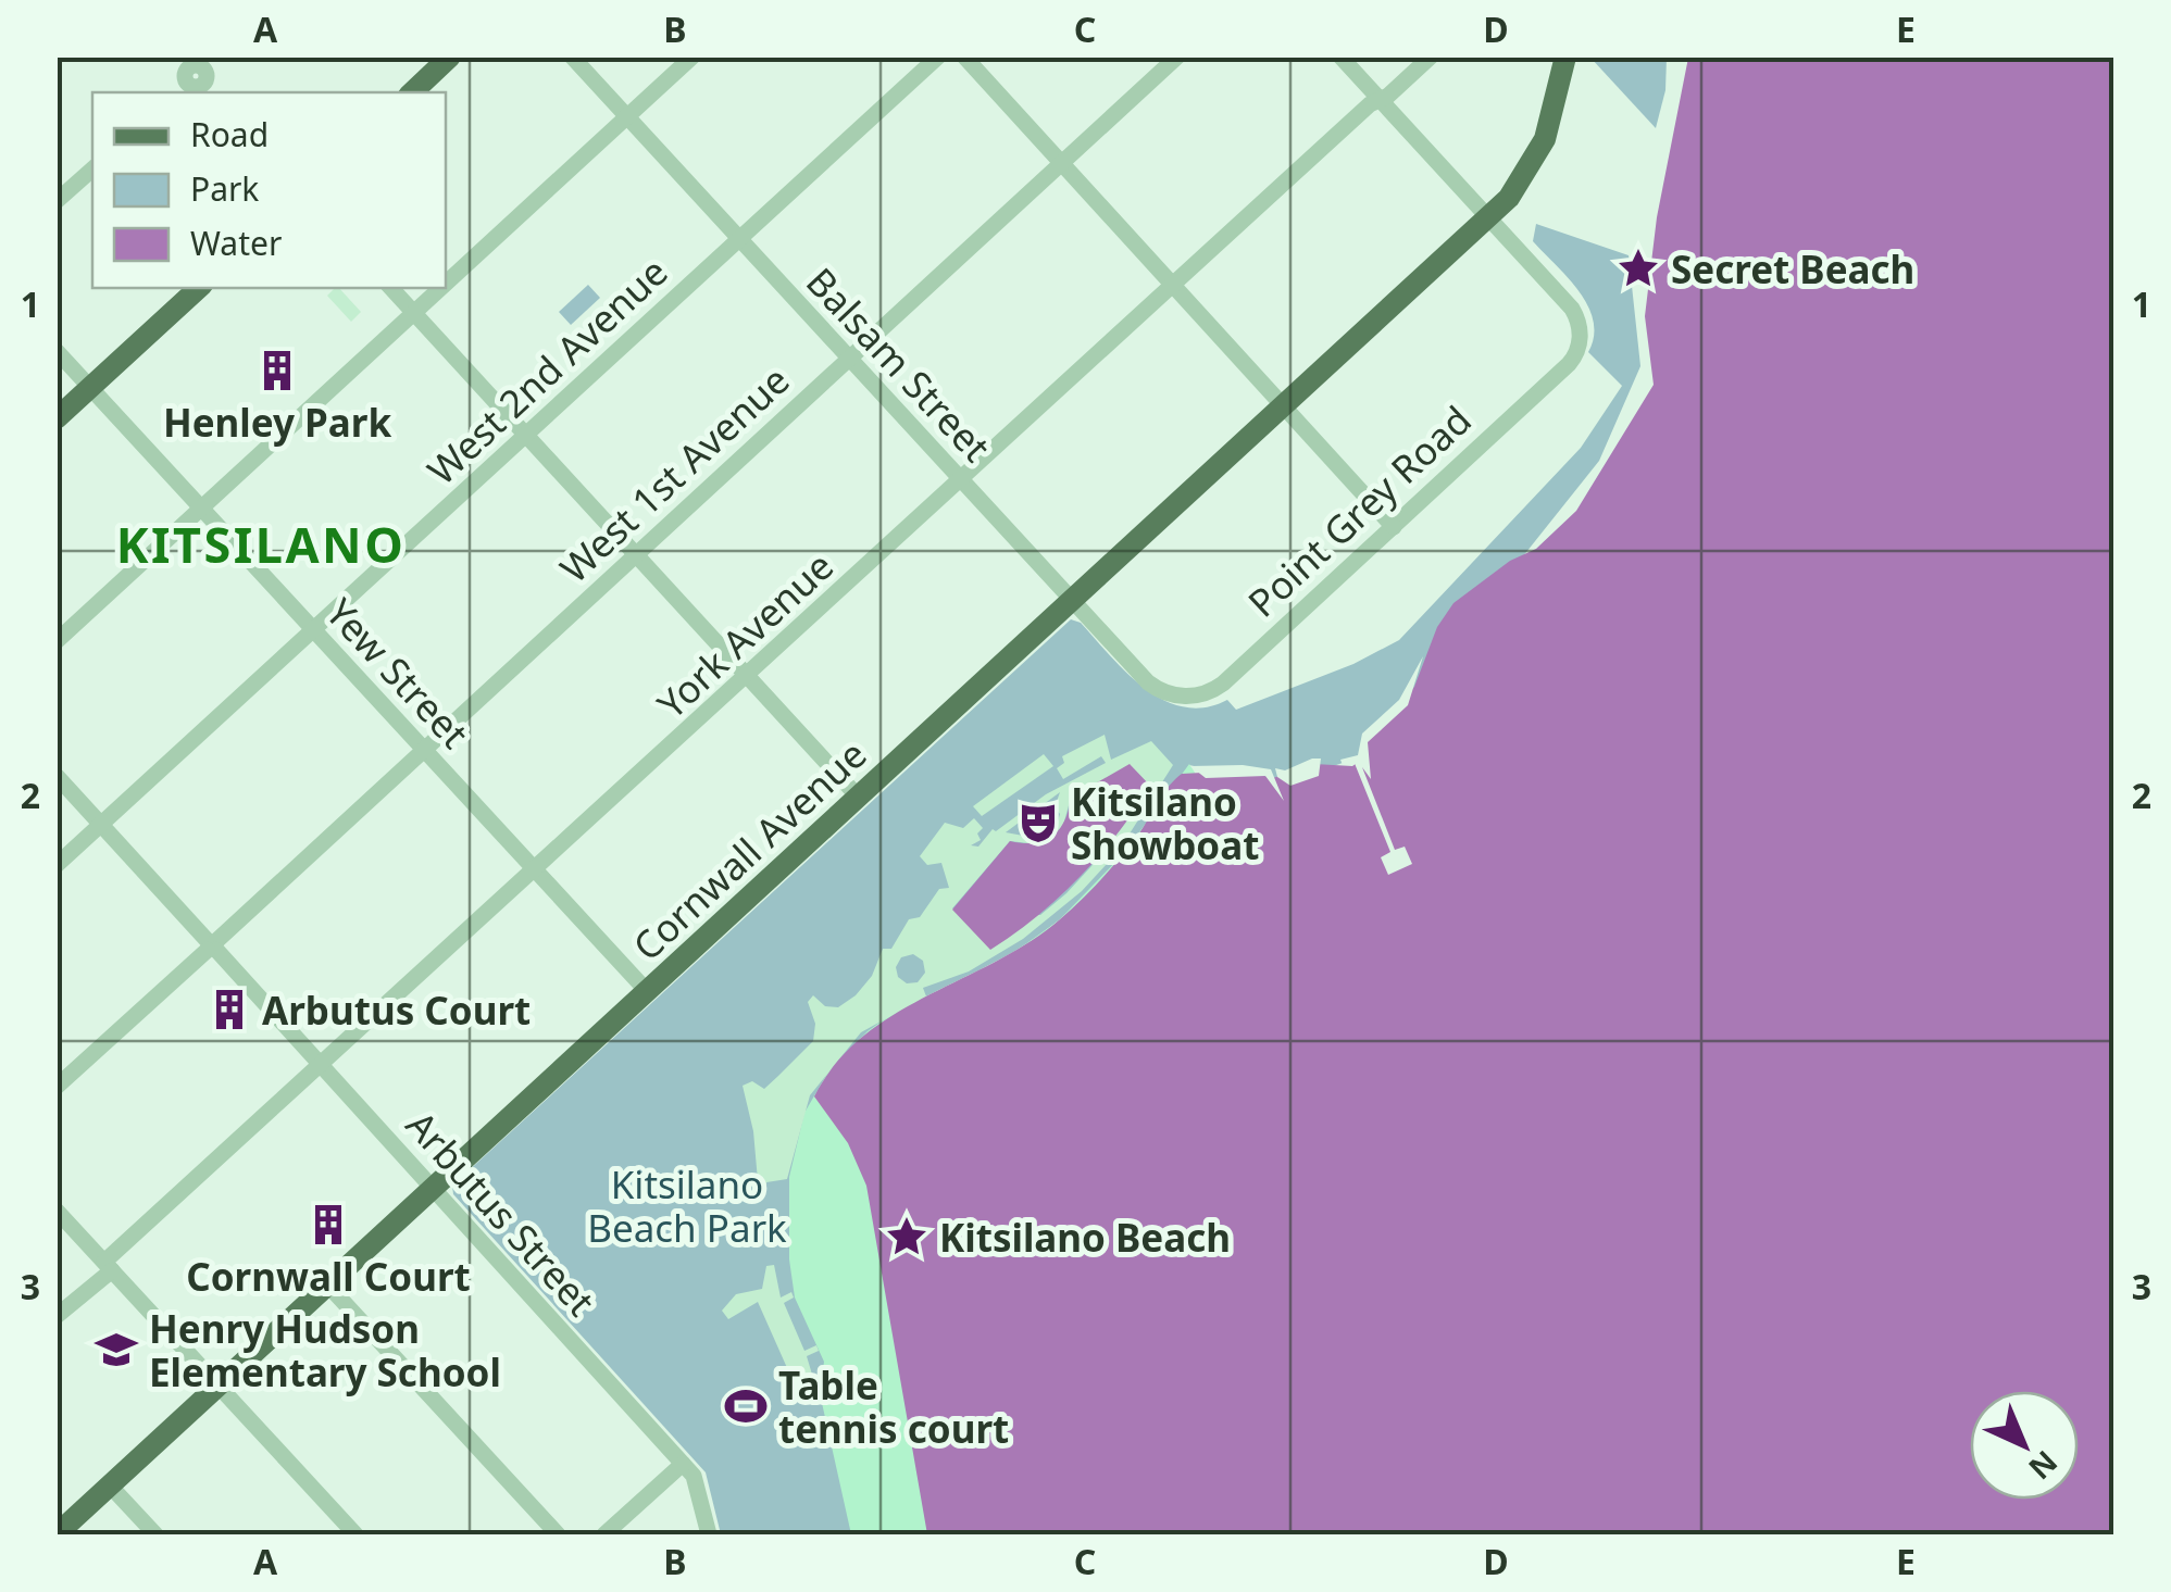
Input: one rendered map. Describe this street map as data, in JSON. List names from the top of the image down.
{
  "streets": {
    "main road": ["Cornwall Avenue"],
    "street": [
      "Balsam Street",
      "West 2nd Avenue",
      "West 1st Avenue",
      "Point Grey Road",
      "York Avenue",
      "Yew Street",
      "Arbutus Street"
    ]
  },
  "crossings": [
    ["Balsam Street", "West 2nd Avenue"],
    ["Balsam Street", "West 1st Avenue"],
    ["Balsam Street", "Point Grey Road"],
    ["Balsam Street", "York Avenue"],
    ["Balsam Street", "Cornwall Avenue"],
    ["West 2nd Avenue", "Yew Street"],
    ["West 2nd Avenue", "Arbutus Street"],
    ["West 1st Avenue", "Yew Street"],
    ["West 1st Avenue", "Arbutus Street"],
    ["Point Grey Road", "Cornwall Avenue"],
    ["York Avenue", "Yew Street"],
    ["York Avenue", "Arbutus Street"],
    ["Yew Street", "Cornwall Avenue"],
    ["Cornwall Avenue", "Arbutus Street"]
  ],
  "districts": ["KITSILANO"],
  "parks": ["Kitsilano Beach Park"],
  "places": {
    "place": ["Secret Beach", "Kitsilano Beach"],
    "building": ["Henley Park", "Arbutus Court", "Cornwall Court"],
    "theatre": ["Kitsilano Showboat"],
    "school or university": ["Henry Hudson Elementary School"],
    "sports": ["Table tennis court"]
  },
  "legend": ["Road", "Park", "Water"],
  "north": "bottom right",
  "grid": {
    "columns": [
      "A",
      "B",
      "C",
      "D",
      "E"
    ],
    "rows": ["1", "2", "3"]
  }
}
